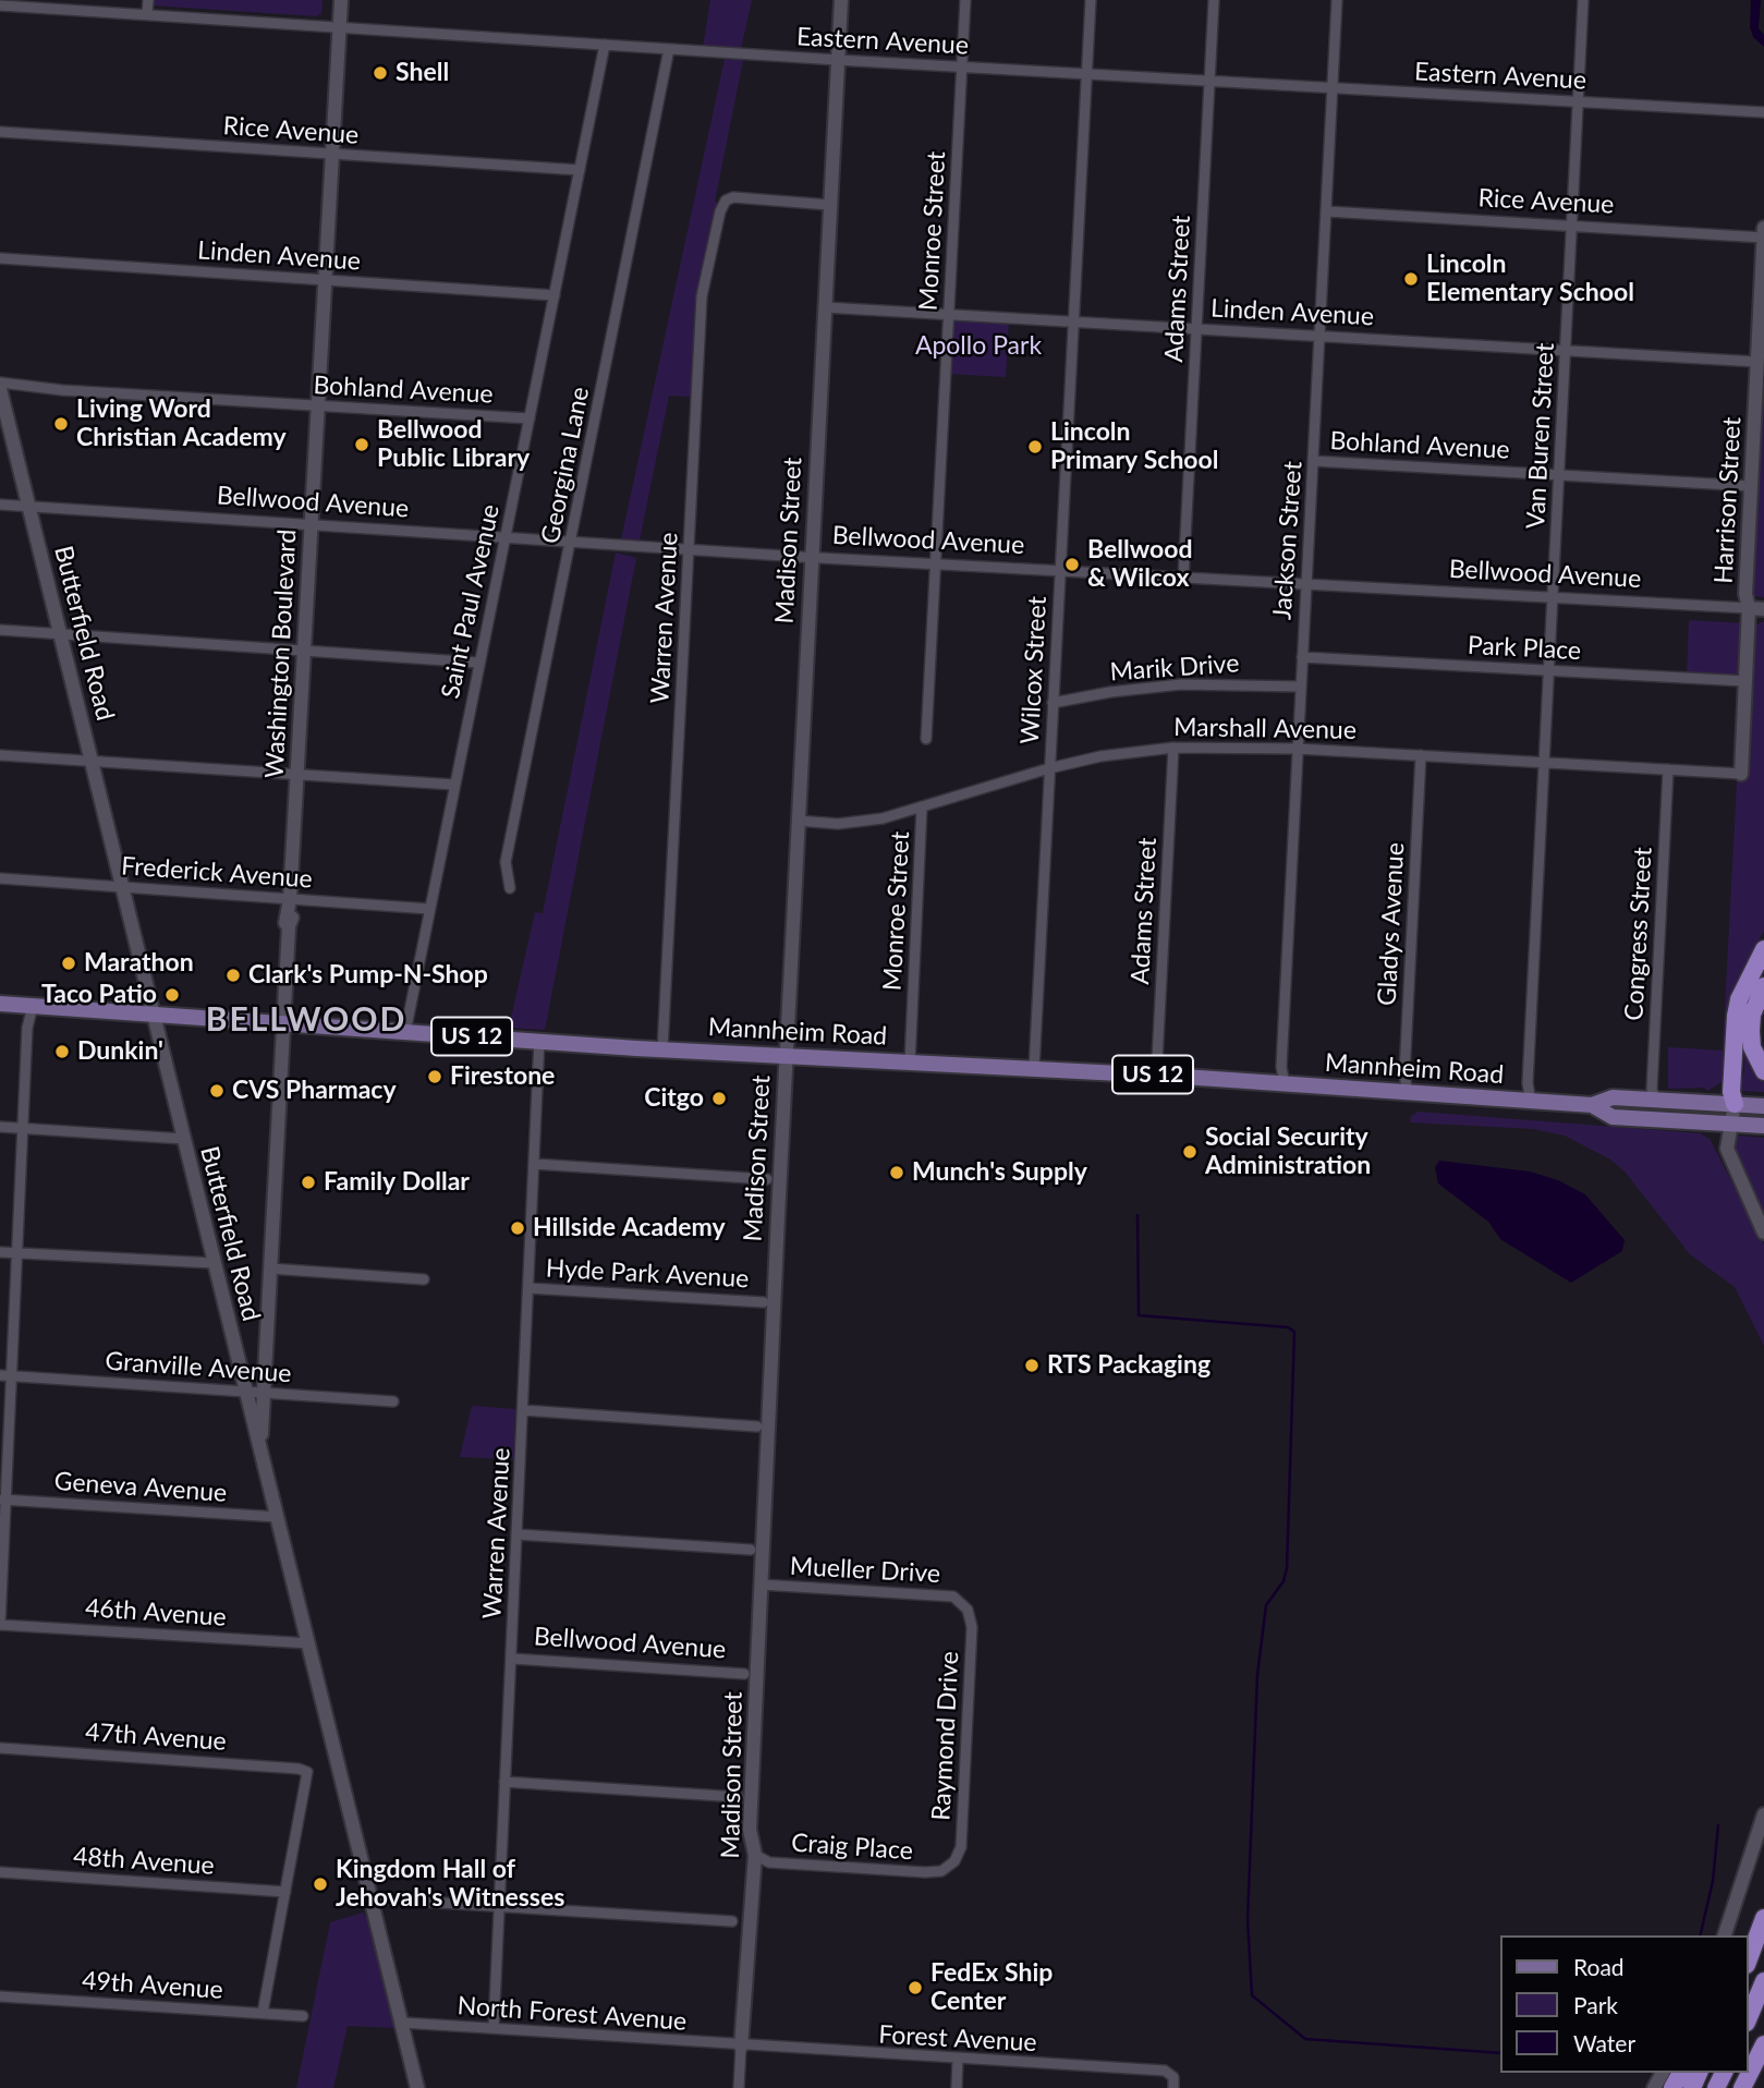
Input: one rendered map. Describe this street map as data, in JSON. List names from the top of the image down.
{
  "streets": {
    "main road": ["Mannheim Road", "US 12"],
    "street": [
      "Eastern Avenue",
      "Rice Avenue",
      "Monroe Street",
      "Linden Avenue",
      "Adams Street",
      "Bohland Avenue",
      "Van Buren Street",
      "Georgina Lane",
      "Harrison Street",
      "Bellwood Avenue",
      "Madison Street",
      "Jackson Street",
      "Saint Paul Avenue",
      "Warren Avenue",
      "Butterfield Road",
      "Park Place",
      "Washington Boulevard",
      "Marik Drive",
      "Wilcox Street",
      "Marshall Avenue",
      "Frederick Avenue",
      "Gladys Avenue",
      "Congress Street",
      "Hyde Park Avenue",
      "Granville Avenue",
      "Geneva Avenue",
      "Mueller Drive",
      "46th Avenue",
      "Raymond Drive",
      "47th Avenue",
      "Craig Place",
      "48th Avenue",
      "49th Avenue",
      "North Forest Avenue",
      "Forest Avenue"
    ]
  },
  "crossings": [
    ["Eastern Avenue", "Monroe Street"],
    ["Eastern Avenue", "Adams Street"],
    ["Eastern Avenue", "Van Buren Street"],
    ["Eastern Avenue", "Georgina Lane"],
    ["Eastern Avenue", "Madison Street"],
    ["Eastern Avenue", "Jackson Street"],
    ["Eastern Avenue", "Saint Paul Avenue"],
    ["Eastern Avenue", "Washington Boulevard"],
    ["Eastern Avenue", "Wilcox Street"],
    ["Rice Avenue", "Van Buren Street"],
    ["Rice Avenue", "Harrison Street"],
    ["Rice Avenue", "Jackson Street"],
    ["Rice Avenue", "Saint Paul Avenue"],
    ["Rice Avenue", "Washington Boulevard"],
    ["Monroe Street", "Linden Avenue"],
    ["Monroe Street", "Bellwood Avenue"],
    ["Monroe Street", "Marshall Avenue"],
    ["Monroe Street", "Mannheim Road"],
    ["Linden Avenue", "Adams Street"],
    ["Linden Avenue", "Van Buren Street"],
    ["Linden Avenue", "Harrison Street"],
    ["Linden Avenue", "Madison Street"],
    ["Linden Avenue", "Jackson Street"],
    ["Linden Avenue", "Saint Paul Avenue"],
    ["Linden Avenue", "Washington Boulevard"],
    ["Linden Avenue", "Wilcox Street"],
    ["Adams Street", "Bellwood Avenue"],
    ["Adams Street", "Marshall Avenue"],
    ["Adams Street", "Mannheim Road"],
    ["Bohland Avenue", "Van Buren Street"],
    ["Bohland Avenue", "Harrison Street"],
    ["Bohland Avenue", "Jackson Street"],
    ["Bohland Avenue", "Saint Paul Avenue"],
    ["Bohland Avenue", "Washington Boulevard"],
    ["Van Buren Street", "Bellwood Avenue"],
    ["Van Buren Street", "Park Place"],
    ["Van Buren Street", "Marshall Avenue"],
    ["Van Buren Street", "Mannheim Road"],
    ["Georgina Lane", "Bellwood Avenue"],
    ["Harrison Street", "Bellwood Avenue"],
    ["Harrison Street", "Park Place"],
    ["Harrison Street", "Marshall Avenue"],
    ["Bellwood Avenue", "Madison Street"],
    ["Bellwood Avenue", "Jackson Street"],
    ["Bellwood Avenue", "Saint Paul Avenue"],
    ["Bellwood Avenue", "Warren Avenue"],
    ["Bellwood Avenue", "Butterfield Road"],
    ["Bellwood Avenue", "Washington Boulevard"],
    ["Bellwood Avenue", "Wilcox Street"],
    ["Madison Street", "Warren Avenue"],
    ["Madison Street", "Marshall Avenue"],
    ["Madison Street", "Mannheim Road"],
    ["Madison Street", "Mueller Drive"],
    ["Madison Street", "Craig Place"],
    ["Madison Street", "North Forest Avenue"],
    ["Madison Street", "Forest Avenue"],
    ["Jackson Street", "Park Place"],
    ["Jackson Street", "Marik Drive"],
    ["Jackson Street", "Marshall Avenue"],
    ["Jackson Street", "Mannheim Road"],
    ["Saint Paul Avenue", "Frederick Avenue"],
    ["Saint Paul Avenue", "Mannheim Road"],
    ["Warren Avenue", "Mannheim Road"],
    ["Warren Avenue", "Hyde Park Avenue"],
    ["Warren Avenue", "North Forest Avenue"],
    ["Butterfield Road", "Washington Boulevard"],
    ["Butterfield Road", "Frederick Avenue"],
    ["Butterfield Road", "Mannheim Road"],
    ["Butterfield Road", "Granville Avenue"],
    ["Butterfield Road", "Geneva Avenue"],
    ["Butterfield Road", "46th Avenue"],
    ["Butterfield Road", "North Forest Avenue"],
    ["Washington Boulevard", "Frederick Avenue"],
    ["Washington Boulevard", "Mannheim Road"],
    ["Washington Boulevard", "Granville Avenue"],
    ["Marik Drive", "Wilcox Street"],
    ["Wilcox Street", "Marshall Avenue"],
    ["Wilcox Street", "Mannheim Road"],
    ["Marshall Avenue", "Gladys Avenue"],
    ["Marshall Avenue", "Congress Street"],
    ["Gladys Avenue", "Mannheim Road"],
    ["Congress Street", "Mannheim Road"],
    ["Mueller Drive", "Raymond Drive"],
    ["Raymond Drive", "Craig Place"],
    ["47th Avenue", "48th Avenue"],
    ["North Forest Avenue", "Forest Avenue"]
  ],
  "districts": ["BELLWOOD"],
  "parks": ["Apollo Park"],
  "places": [
    "Shell",
    "Lincoln Elementary School",
    "Living Word Christian Academy",
    "Bellwood Public Library",
    "Lincoln Primary School",
    "Bellwood & Wilcox",
    "Marathon",
    "Clark's Pump-N-Shop",
    "Taco Patio",
    "Dunkin'",
    "Firestone",
    "CVS Pharmacy",
    "Citgo",
    "Social Security Administration",
    "Munch's Supply",
    "Family Dollar",
    "Hillside Academy",
    "RTS Packaging",
    "Kingdom Hall of Jehovah's Witnesses",
    "FedEx Ship Center"
  ],
  "legend": ["Road", "Park", "Water"]
}
